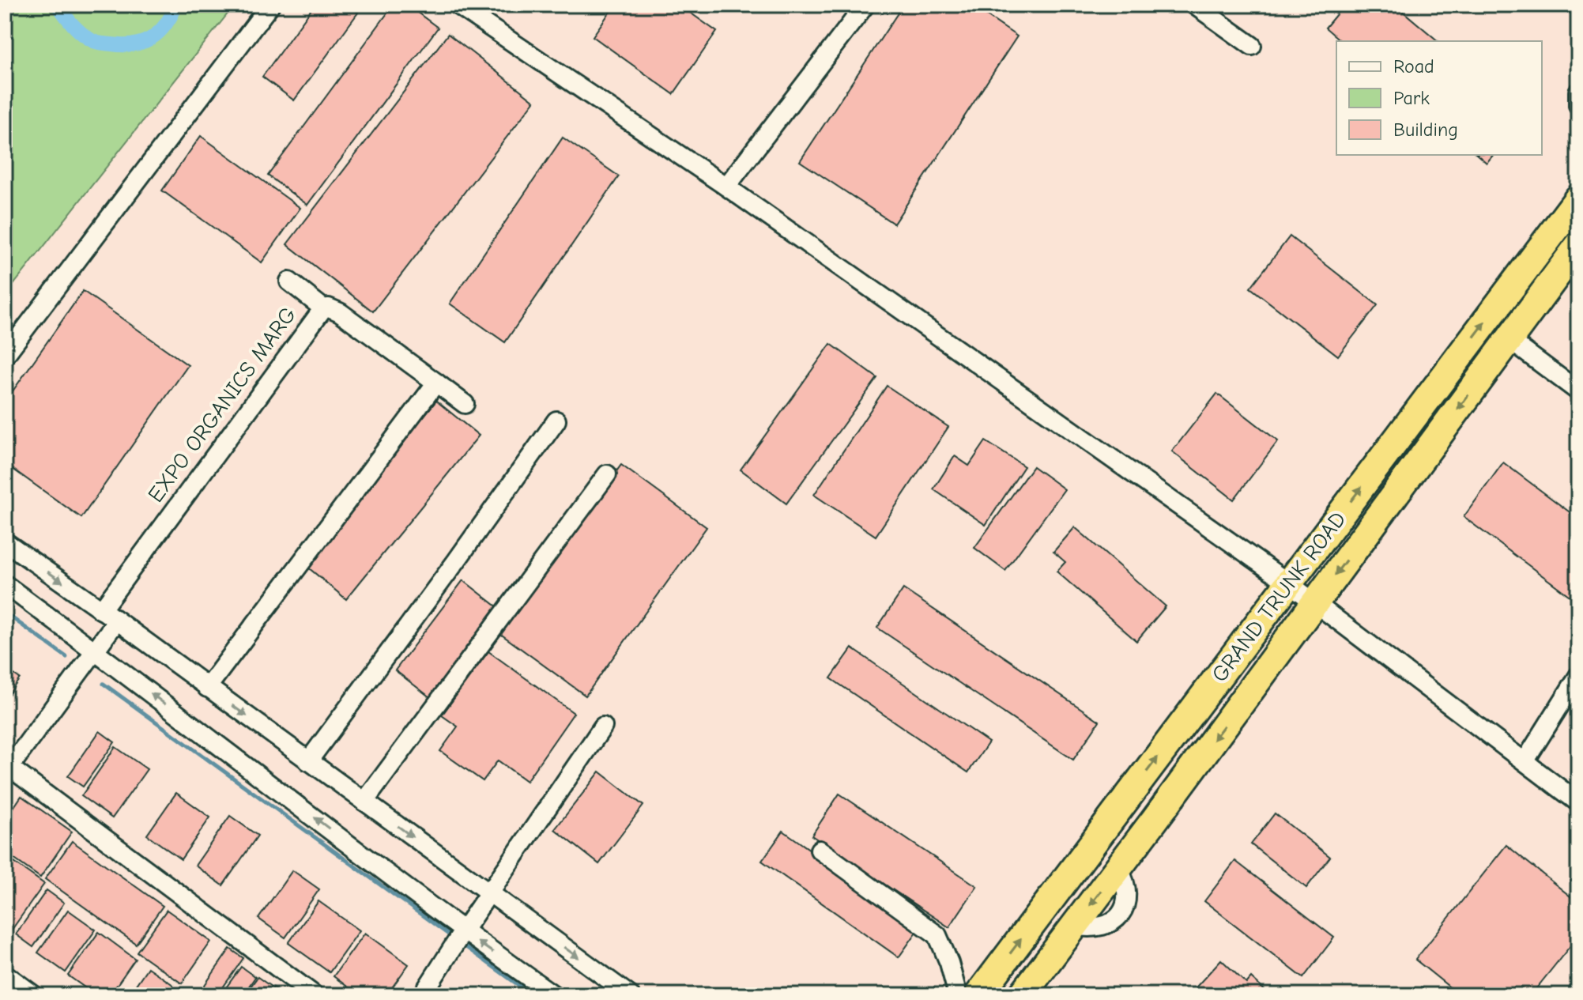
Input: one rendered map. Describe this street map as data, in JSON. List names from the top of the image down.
{
  "streets": {
    "highway": ["GRAND TRUNK ROAD"],
    "street": ["EXPO ORGANICS MARG"]
  },
  "legend": ["Road", "Park", "Building"]
}
